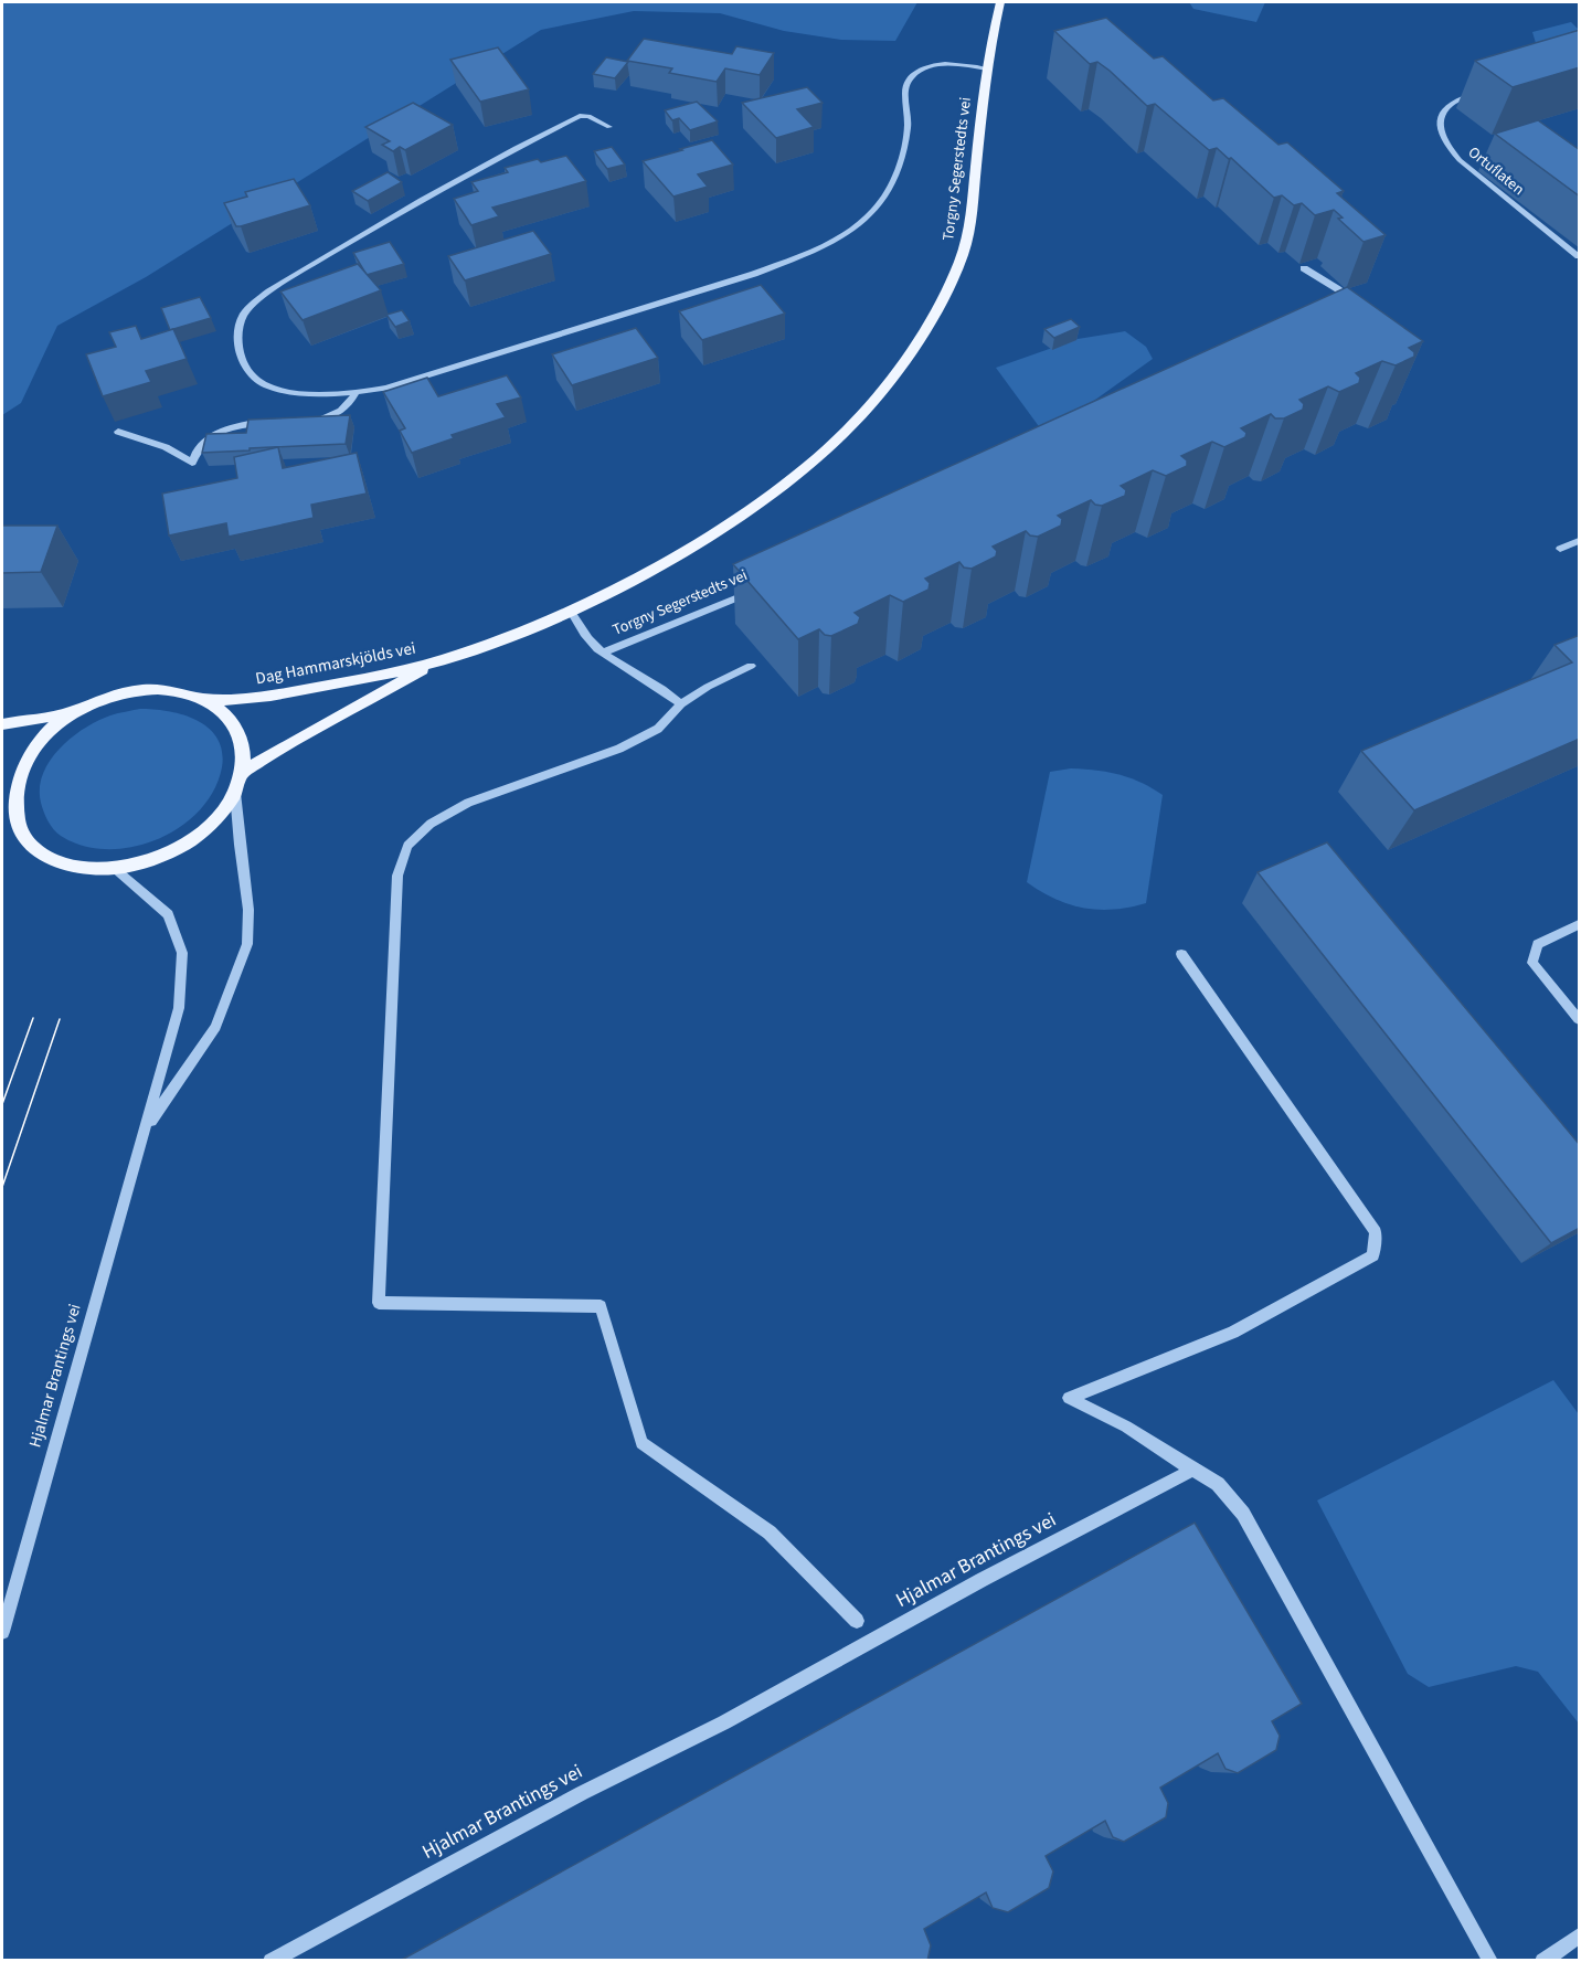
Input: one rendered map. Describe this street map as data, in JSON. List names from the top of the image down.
{
  "streets": {
    "main road": ["Torgny Segerstedts vei", "Dag Hammarskjölds vei"],
    "street": ["Ortuflaten", "Hjalmar Brantings vei"]
  },
  "crossings": [
    ["Torgny Segerstedts vei", "Dag Hammarskjölds vei"],
    ["Dag Hammarskjölds vei", "Hjalmar Brantings vei"]
  ]
}
